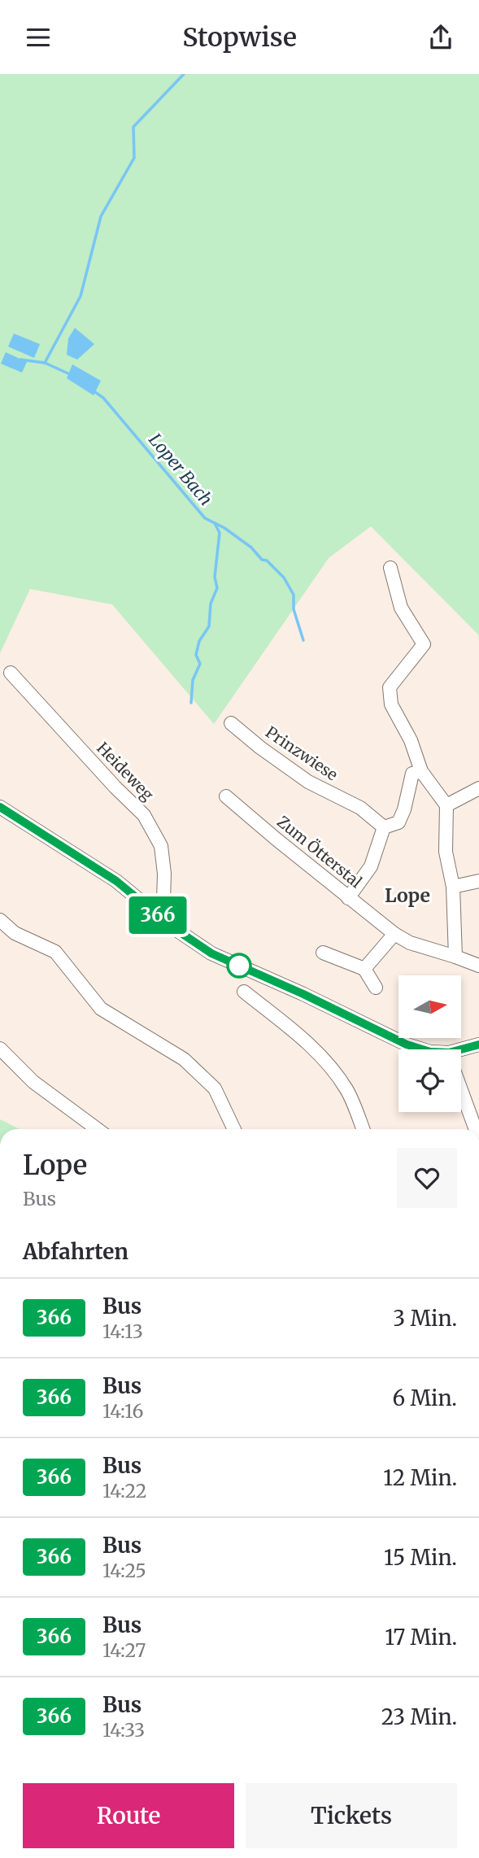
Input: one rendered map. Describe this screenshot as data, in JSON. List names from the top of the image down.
{
  "streets": {
    "street": ["Prinzwiese", "Heideweg", "Zum Ötterstal"]
  },
  "districts": ["Lope"],
  "water": ["Loper Bach"],
  "lines": ["bus line 366"],
  "north": "right",
  "page": {
    "header": "Stopwise",
    "on_map": "366",
    "heading": [
      ["Lope", "Bus"],
      "Abfahrten"
    ],
    "list": [
      {
        "mark": "366",
        "name": "Bus",
        "note": "14:13",
        "value": "3 Min."
      },
      {
        "mark": "366",
        "name": "Bus",
        "note": "14:16",
        "value": "6 Min."
      },
      {
        "mark": "366",
        "name": "Bus",
        "note": "14:22",
        "value": "12 Min."
      },
      {
        "mark": "366",
        "name": "Bus",
        "note": "14:25",
        "value": "15 Min."
      },
      {
        "mark": "366",
        "name": "Bus",
        "note": "14:27",
        "value": "17 Min."
      },
      {
        "mark": "366",
        "name": "Bus",
        "note": "14:33",
        "value": "23 Min."
      }
    ],
    "buttons": ["Route", "Tickets"]
  }
}
